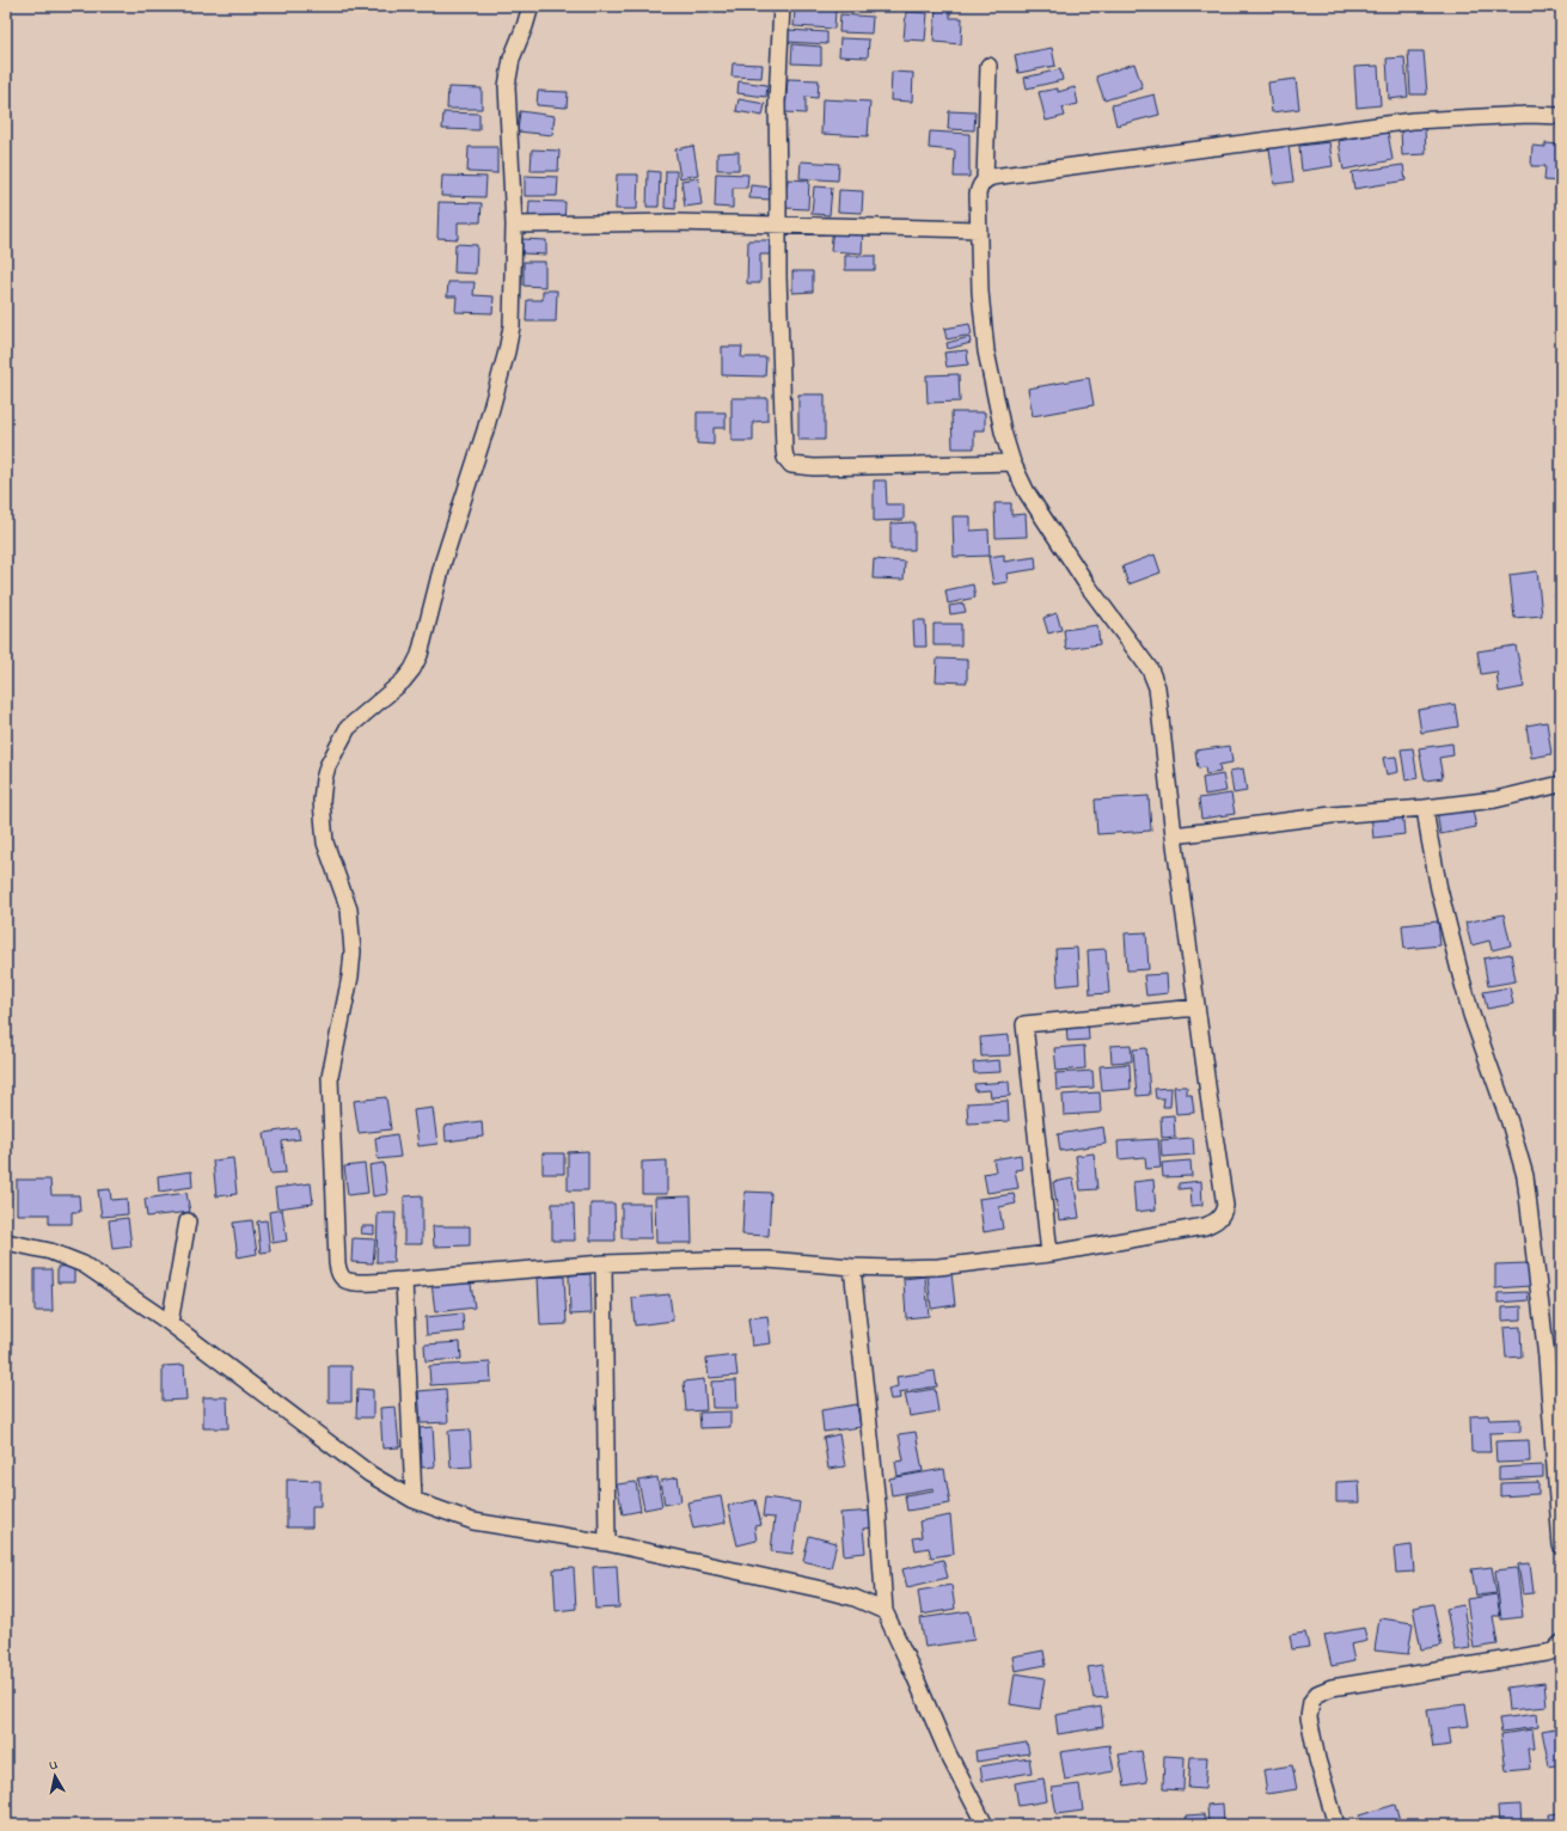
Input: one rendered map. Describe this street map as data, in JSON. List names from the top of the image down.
{
  "north": "top"
}
